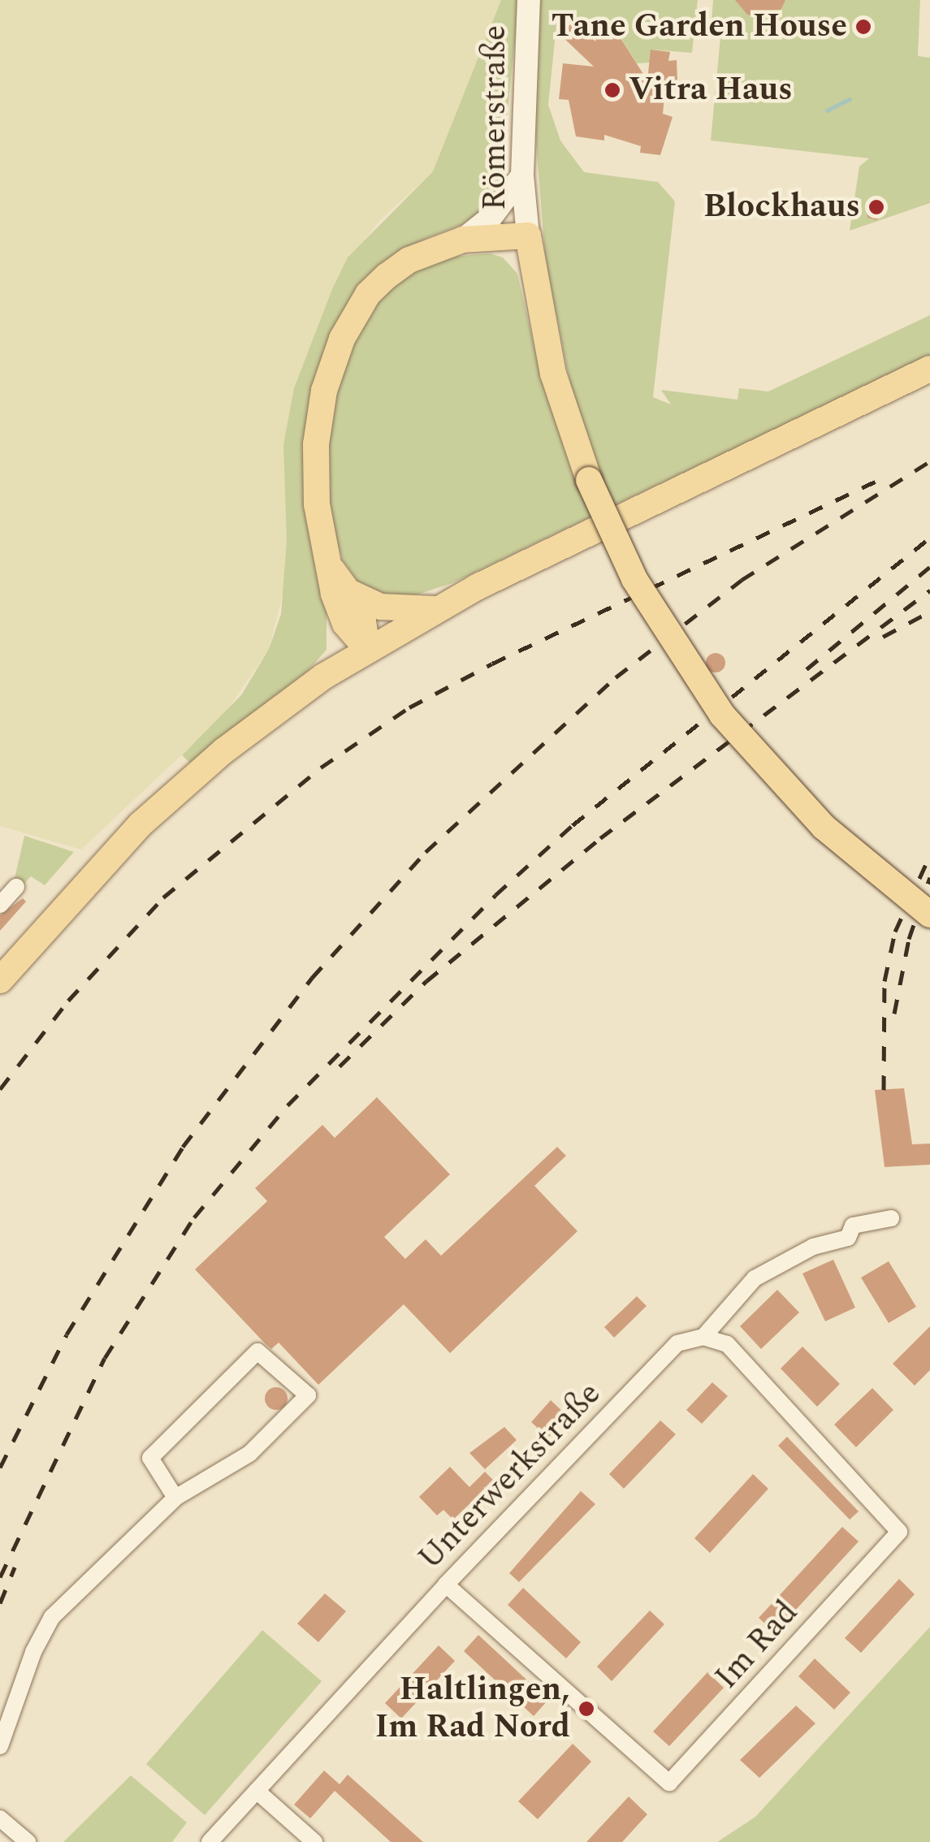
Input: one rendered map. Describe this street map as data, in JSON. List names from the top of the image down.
{
  "streets": {
    "street": ["Römerstraße", "Unterwerkstraße", "Im Rad"]
  },
  "crossings": [
    ["Unterwerkstraße", "Im Rad"]
  ],
  "places": [
    "Tane Garden House",
    "Vitra Haus",
    "Blockhaus",
    "Haltlingen, Im Rad Nord"
  ]
}
